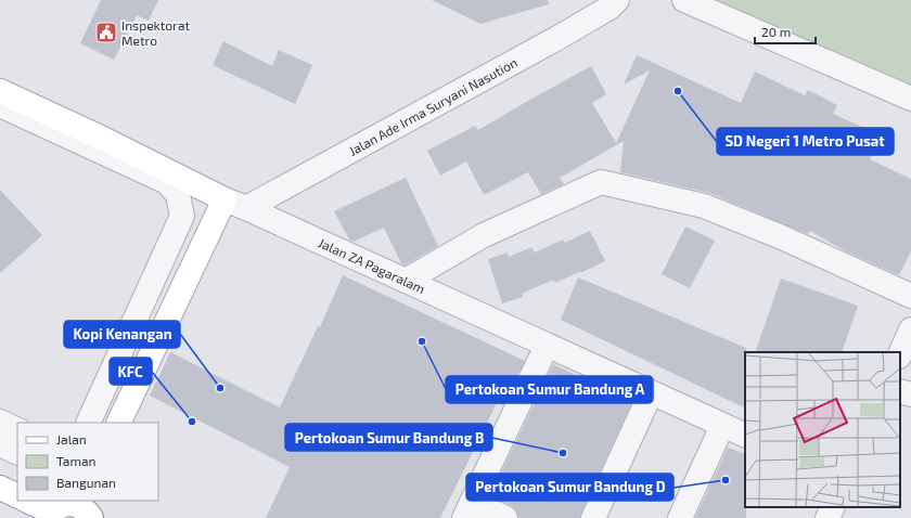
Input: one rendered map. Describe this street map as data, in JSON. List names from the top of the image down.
{
  "streets": {
    "main road": ["Jalan ZA Pagaralam"],
    "street": ["Jalan Ade Irma Suryani Nasution"]
  },
  "crossings": [
    ["Jalan Ade Irma Suryani Nasution", "Jalan ZA Pagaralam"]
  ],
  "places": {
    "public building": ["Inspektorat Metro"],
    "other": [
      "SD Negeri 1 Metro Pusat",
      "Pertokoan Sumur Bandung A",
      "Kopi Kenangan",
      "KFC",
      "Pertokoan Sumur Bandung B",
      "Pertokoan Sumur Bandung D"
    ]
  },
  "legend": ["Jalan", "Taman", "Bangunan"],
  "scale_bar": "20 m"
}
